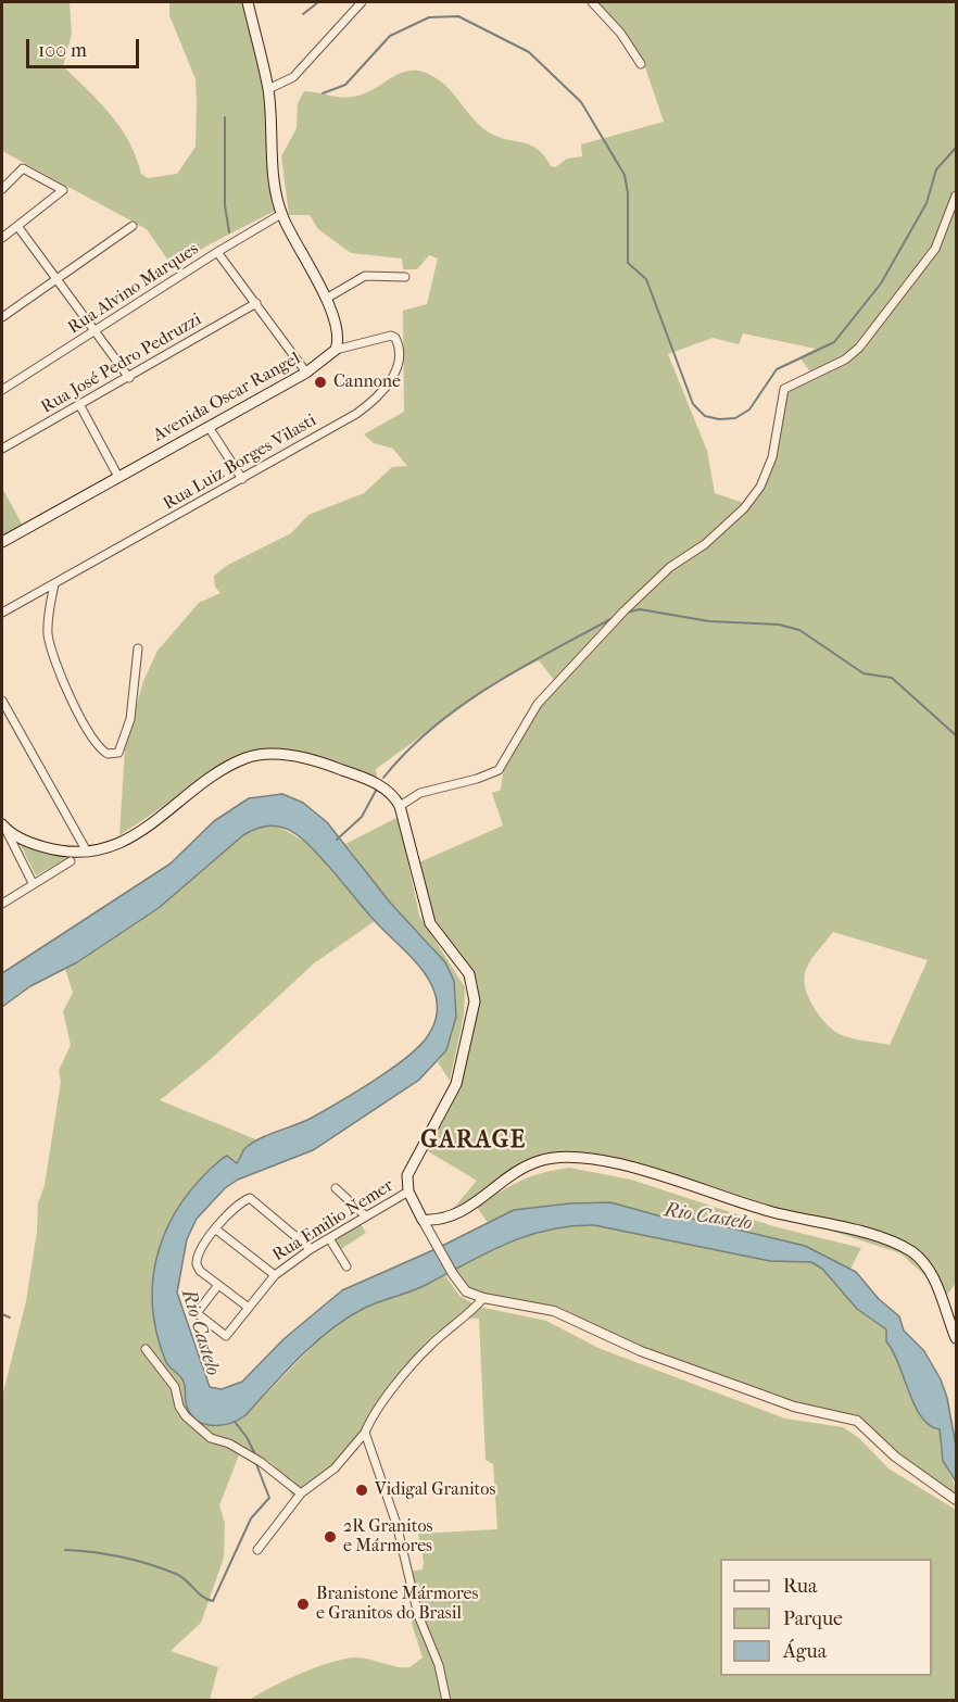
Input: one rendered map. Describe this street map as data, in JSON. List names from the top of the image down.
{
  "streets": {
    "main road": ["Avenida Oscar Rangel"],
    "street": [
      "Rua Alvino Marques",
      "Rua José Pedro Pedruzzi",
      "Rua Luiz Borges Vilasti",
      "Rua Emilio Nemer"
    ]
  },
  "crossings": [
    ["Avenida Oscar Rangel", "Rua Luiz Borges Vilasti"]
  ],
  "districts": ["GARAGE"],
  "water": ["Rio Castelo"],
  "places": [
    "Cannone",
    "Vidigal Granitos",
    "2R Granitos e Mármores",
    "Branistone Mármores e Granitos do Brasil"
  ],
  "legend": ["Rua", "Parque", "Água"],
  "scale_bar": "100 m"
}
